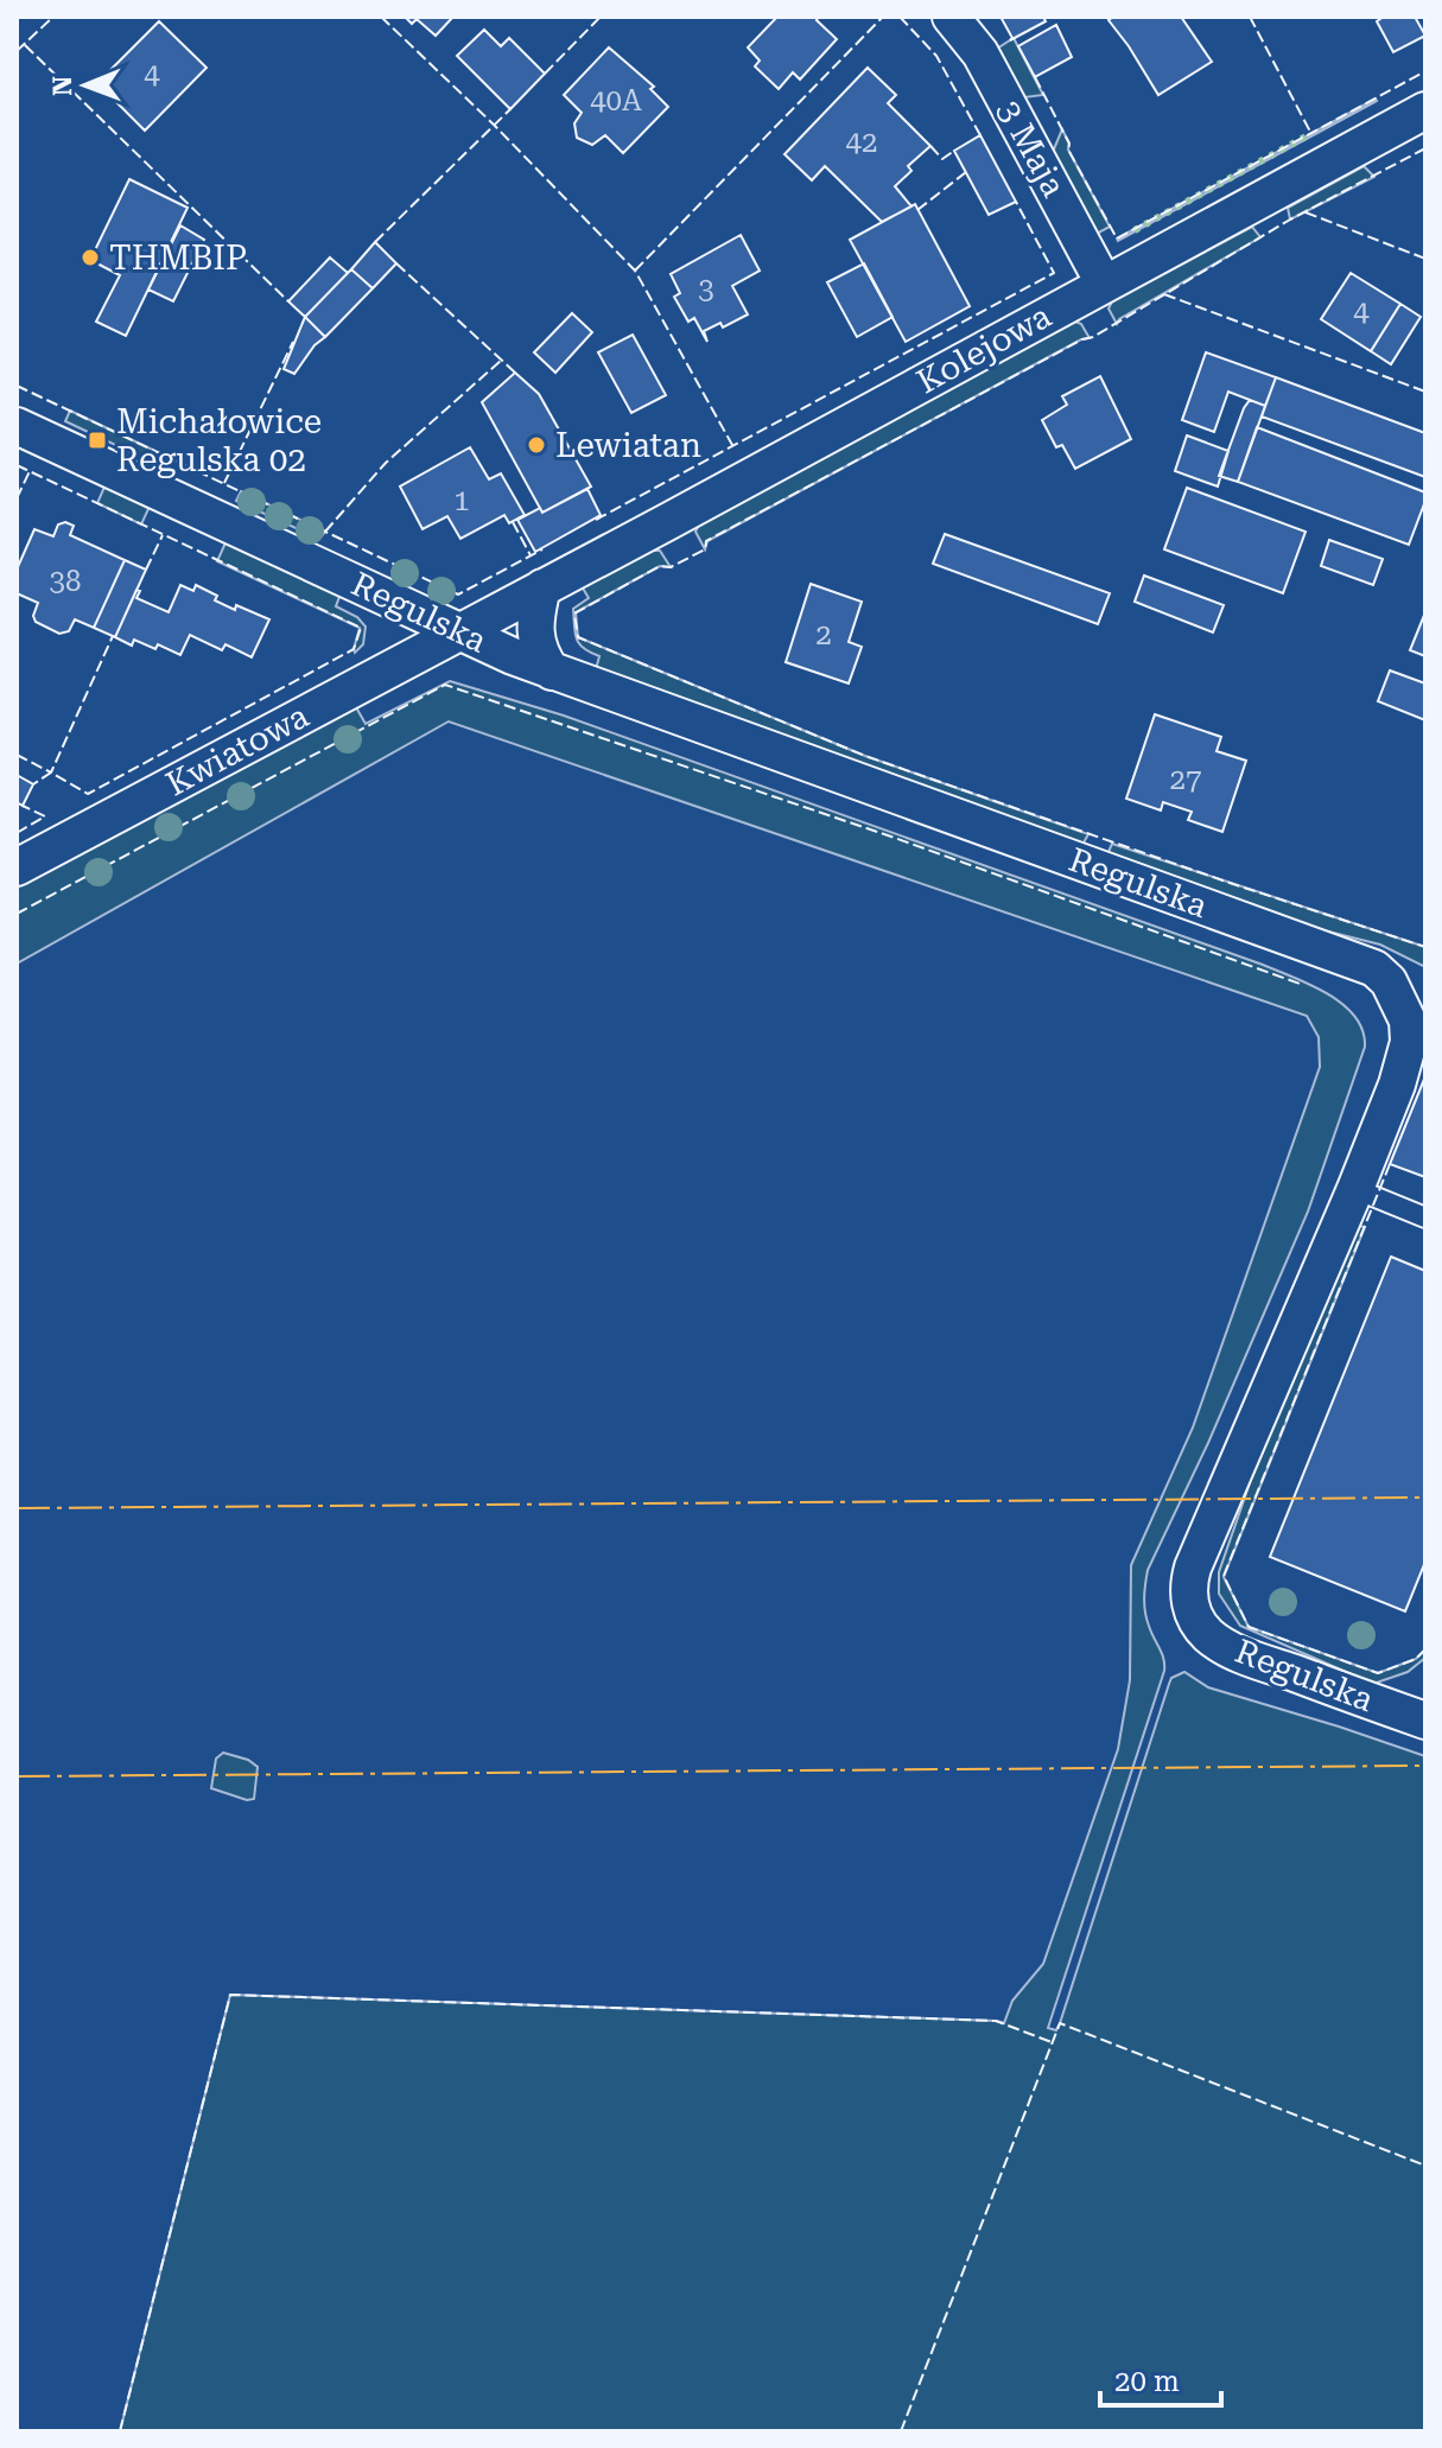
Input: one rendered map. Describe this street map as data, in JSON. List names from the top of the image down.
{
  "streets": {
    "street": [
      "3 Maja",
      "Kolejowa",
      "Regulska",
      "Kwiatowa"
    ]
  },
  "crossings": [
    ["3 Maja", "Kolejowa"],
    ["Kolejowa", "Regulska"],
    ["Kolejowa", "Kwiatowa"],
    ["Regulska", "Kwiatowa"]
  ],
  "places": {
    "other": ["THMBIP", "Lewiatan"],
    "transit": ["Michałowice Regulska 02"]
  },
  "house_numbers": [
    "4",
    "40A",
    "42",
    "3",
    "4",
    "1",
    "38",
    "2",
    "27"
  ],
  "scale_bar": "20 m",
  "north": "left"
}
